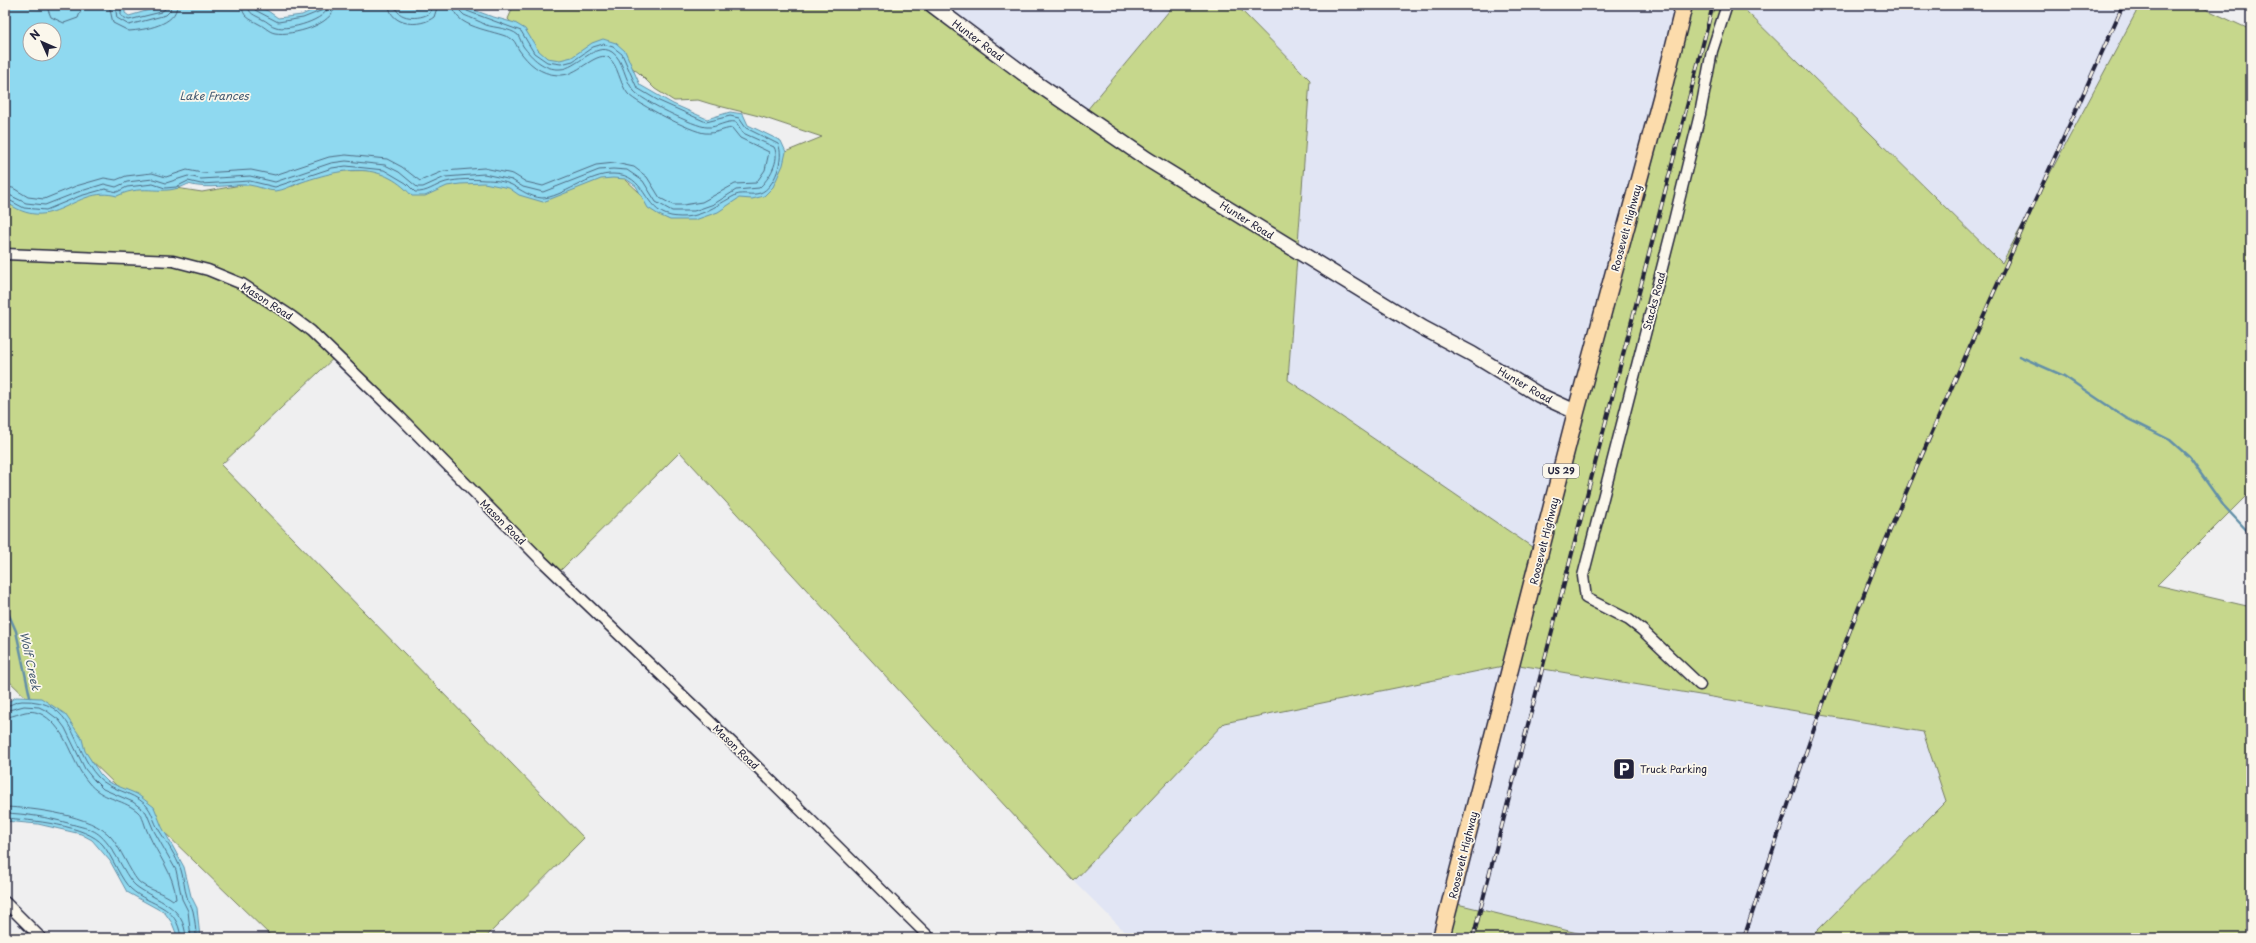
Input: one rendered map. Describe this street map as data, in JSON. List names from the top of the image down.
{
  "streets": {
    "main road": ["Roosevelt Highway", "US 29"],
    "street": ["Hunter Road", "Mason Road", "Stacks Road"]
  },
  "crossings": [
    ["Hunter Road", "Roosevelt Highway"]
  ],
  "water": ["Lake Frances", "Wolf Creek"],
  "places": {
    "parking": ["Truck Parking"]
  },
  "north": "top left"
}
